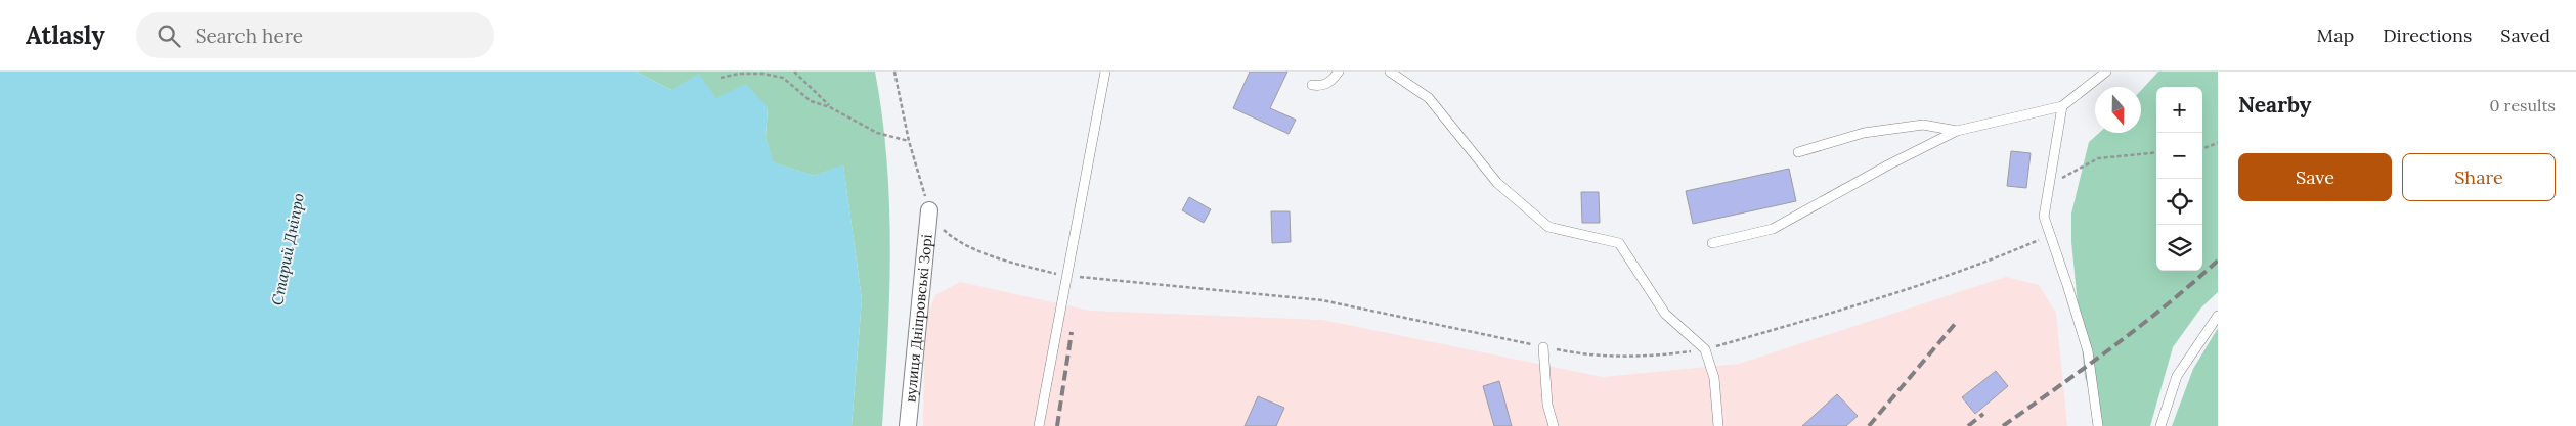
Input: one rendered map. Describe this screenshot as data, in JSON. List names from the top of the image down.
{
  "streets": {
    "street": ["вулиця Дніпровські Зорі"]
  },
  "water": ["Старий Дніпро"],
  "north": "bottom",
  "page": {
    "header": "Atlasly",
    "search": "Search here",
    "nav": ["Map", "Directions", "Saved"],
    "heading": ["Nearby", "0 results"],
    "map_buttons": ["+", "−"],
    "buttons": ["Save", "Share"]
  }
}
